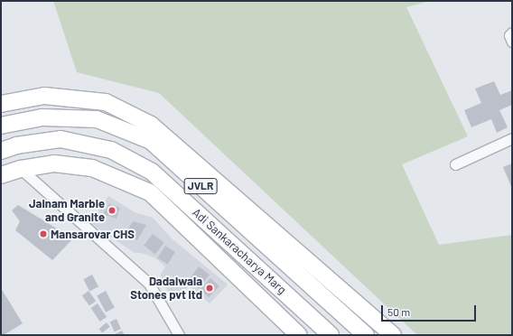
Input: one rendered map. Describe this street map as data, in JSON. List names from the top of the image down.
{
  "streets": {
    "main road": ["JVLR", "Adi Sankaracharya Marg"]
  },
  "places": ["Jainam Marble and Granite", "Mansarovar CHS", "Dadaiwala Stones pvt ltd"],
  "scale_bar": "50 m"
}
